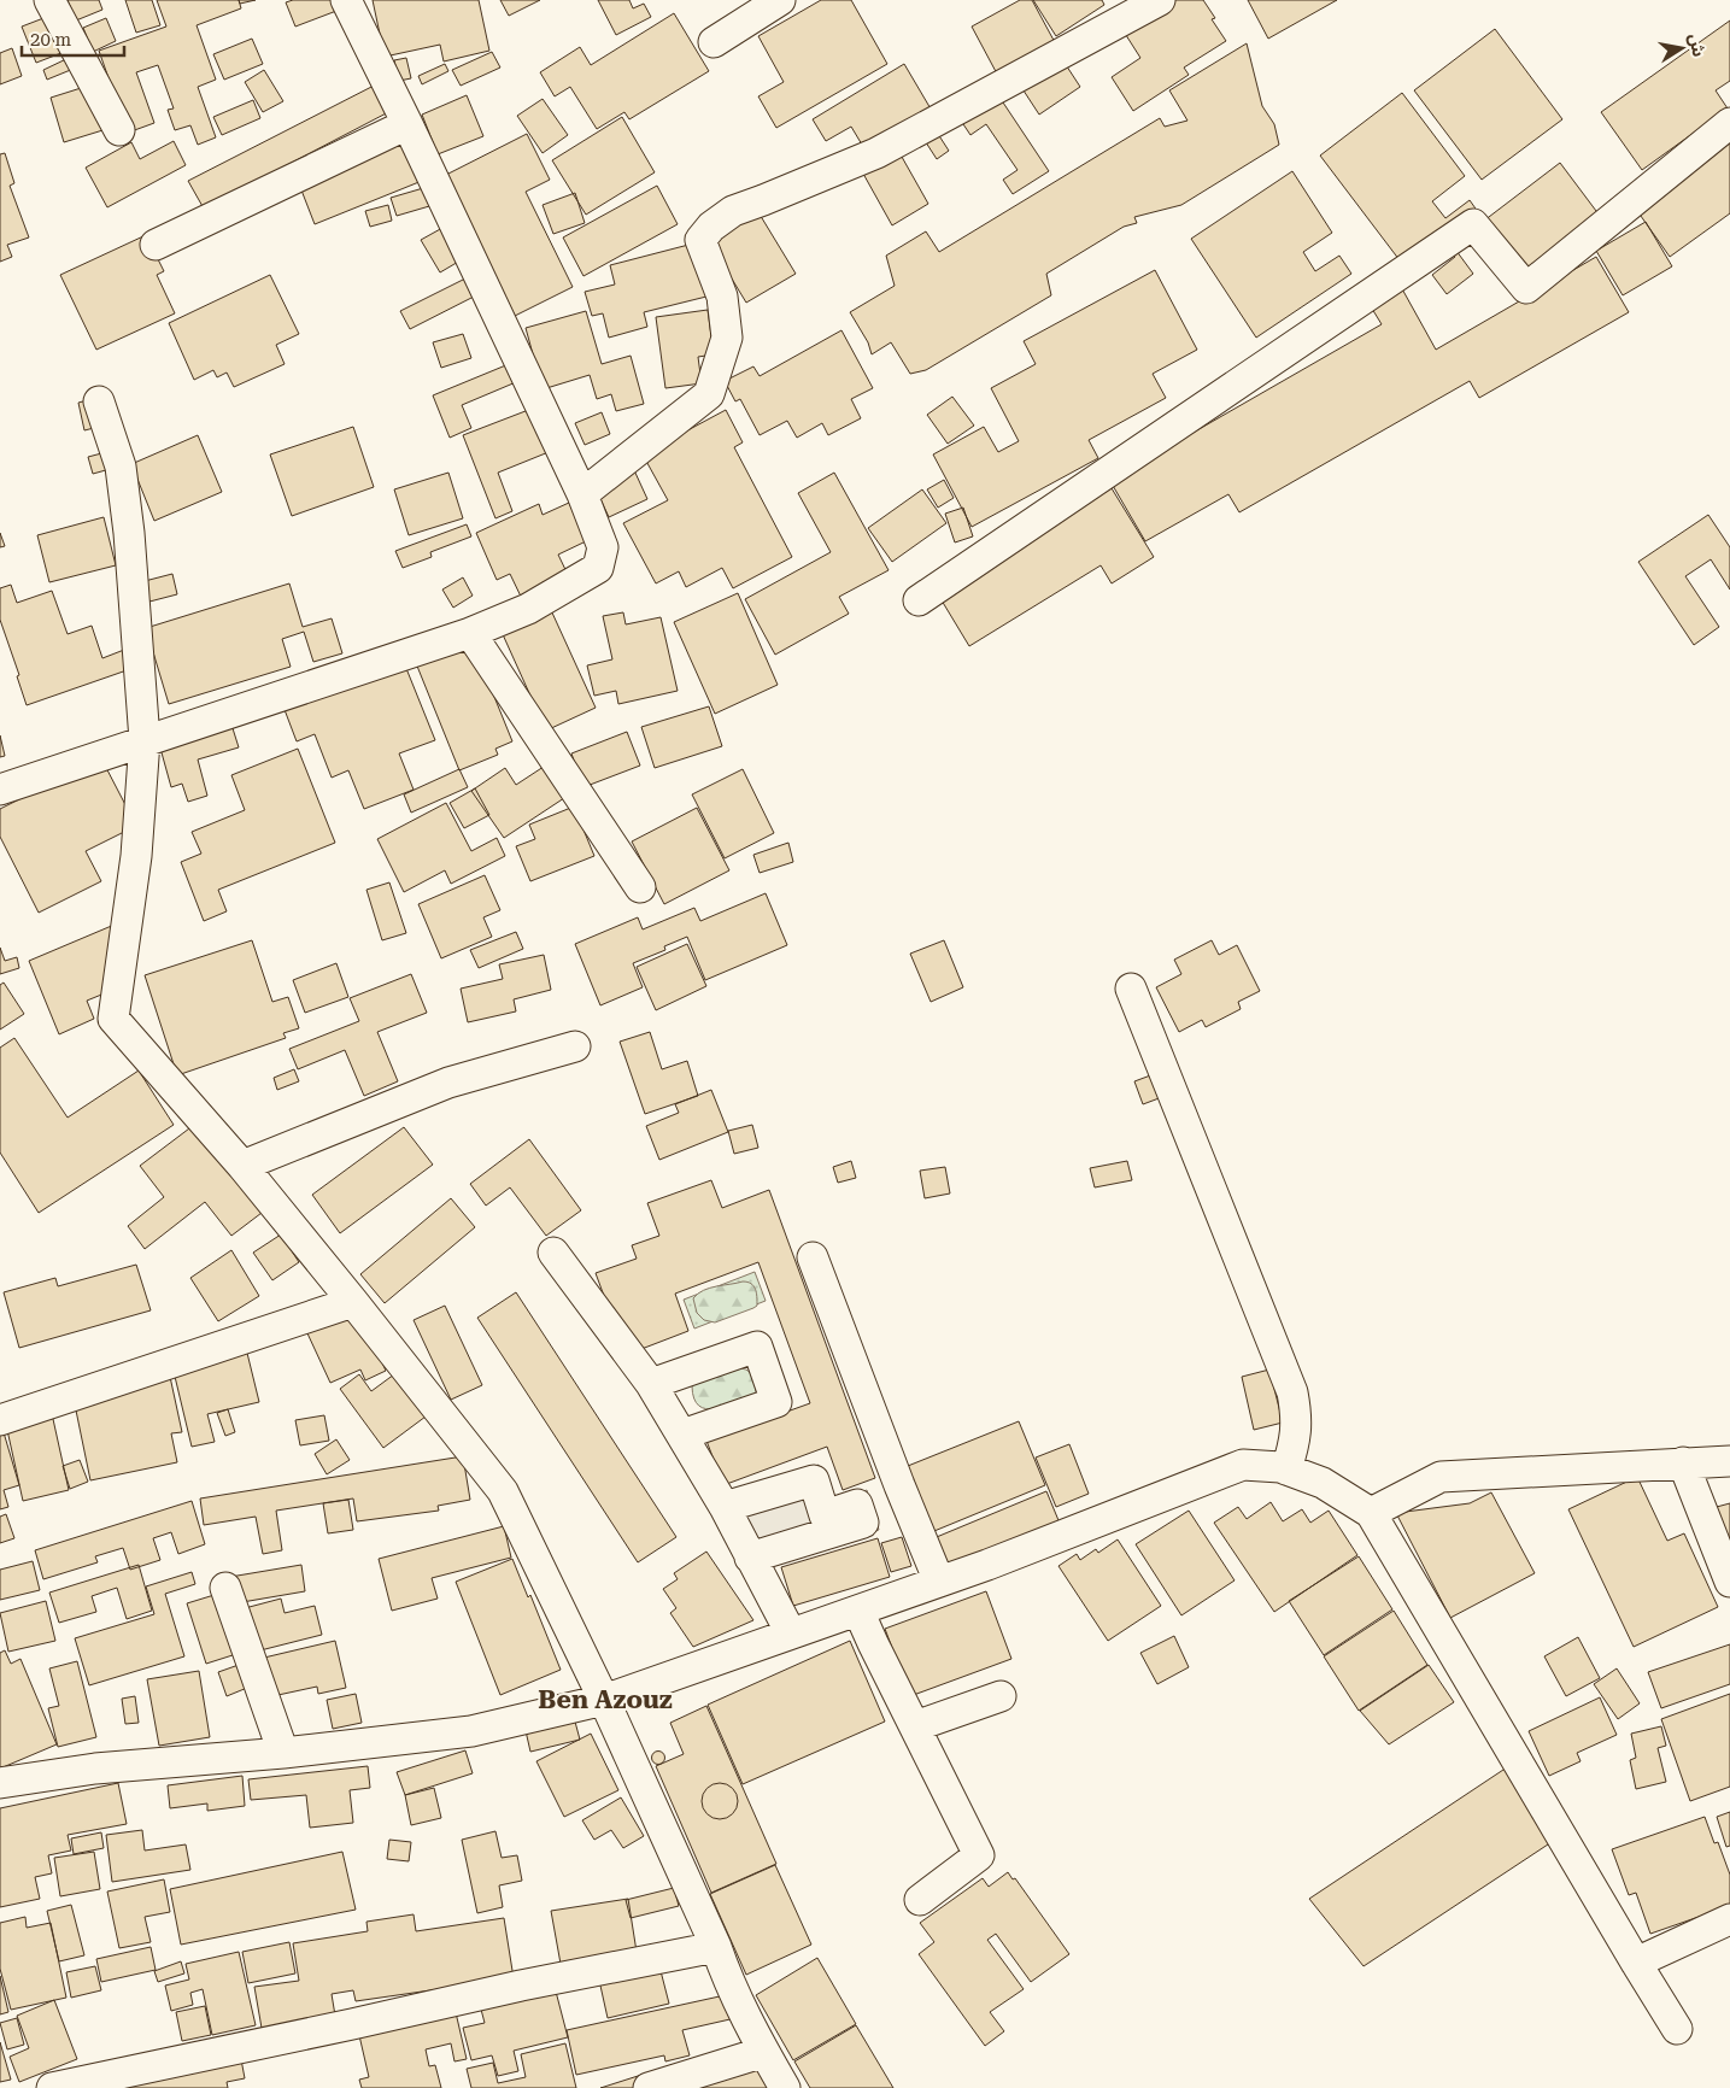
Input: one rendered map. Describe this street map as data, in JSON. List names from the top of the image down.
{
  "districts": ["Ben Azouz"],
  "scale_bar": "20 m",
  "north": "right"
}
